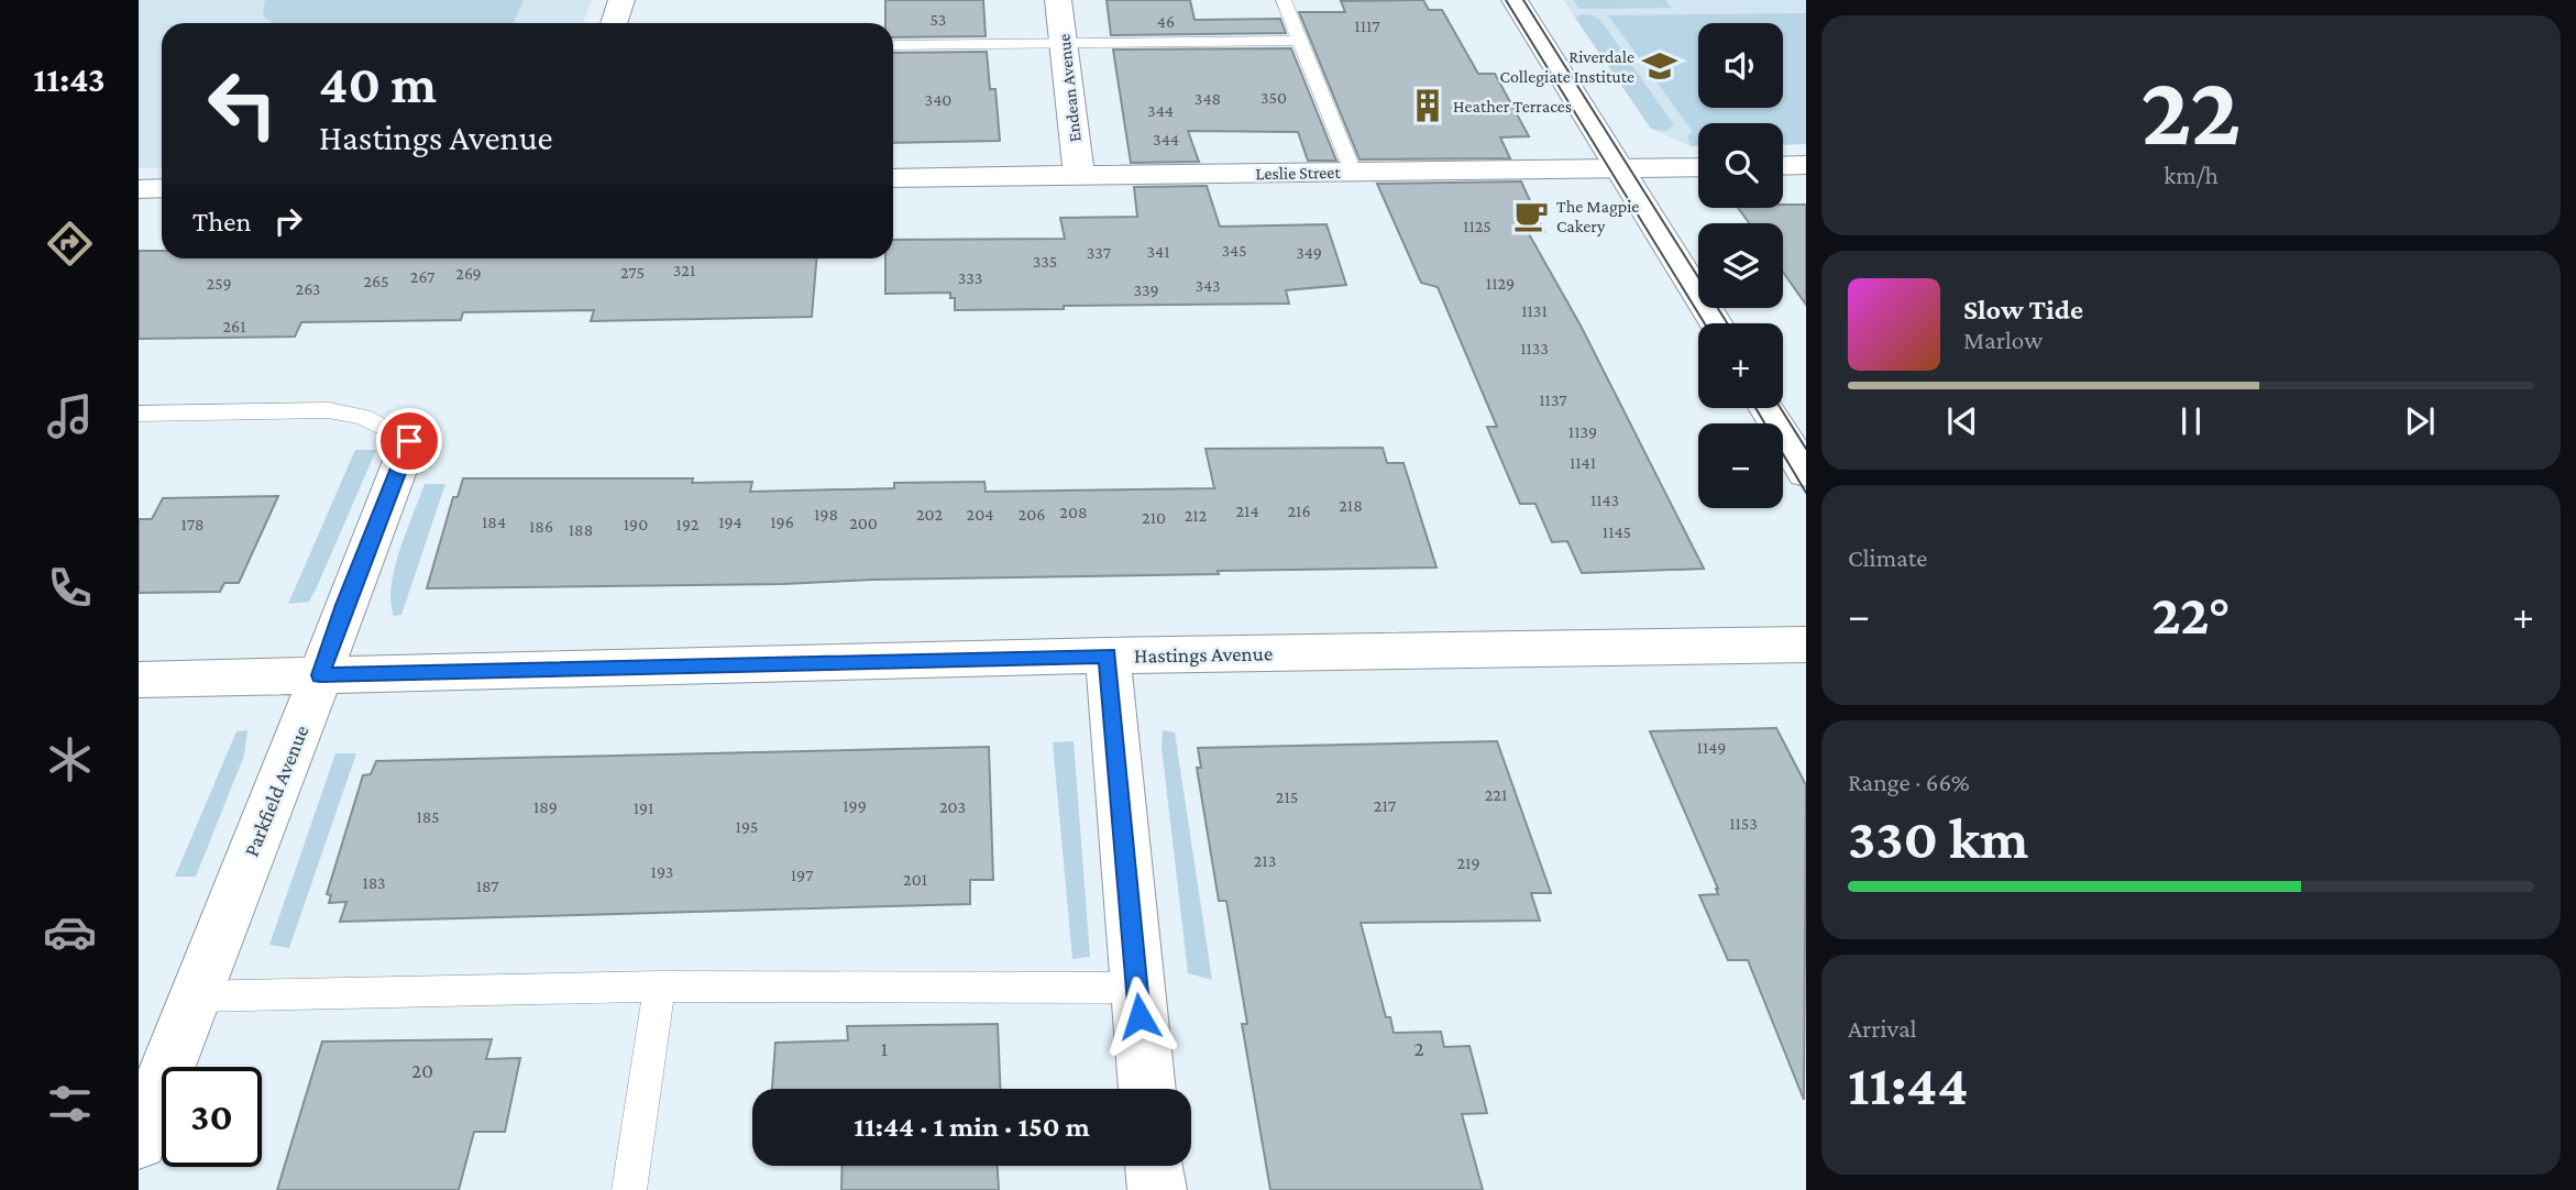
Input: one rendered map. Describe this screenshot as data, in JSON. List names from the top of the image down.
{
  "streets": {
    "street": [
      "Endean Avenue",
      "Leslie Street",
      "Hastings Avenue",
      "Parkfield Avenue"
    ]
  },
  "crossings": [
    ["Endean Avenue", "Leslie Street"],
    ["Hastings Avenue", "Parkfield Avenue"]
  ],
  "places": {
    "school or university": ["Riverdale Collegiate Institute"],
    "building": ["Heather Terraces"],
    "cafe": ["The Magpie Cakery"]
  },
  "house_numbers": [
    "53",
    "46",
    "1117",
    "350",
    "348",
    "340",
    "344",
    "344",
    "1125",
    "345",
    "341",
    "337",
    "349",
    "335",
    "321",
    "275",
    "269",
    "267",
    "333",
    "265",
    "259",
    "1129",
    "343",
    "263",
    "339",
    "1131",
    "261",
    "1133",
    "1137",
    "1139",
    "1141",
    "1143",
    "218",
    "214",
    "216",
    "208",
    "198",
    "202",
    "204",
    "206",
    "212",
    "210",
    "184",
    "194",
    "196",
    "200",
    "178",
    "190",
    "192",
    "186",
    "188",
    "1145",
    "1149",
    "221",
    "215",
    "199",
    "217",
    "189",
    "203",
    "191",
    "185",
    "1153",
    "195",
    "213",
    "219",
    "193",
    "197",
    "201",
    "183",
    "187",
    "1",
    "2",
    "20"
  ],
  "page": {
    "tabs": "11:43",
    "tile": [
      ["22", "km/h"],
      "Climate",
      ["Range · 66%", "330 km"],
      ["Arrival", "11:44"]
    ],
    "map_buttons": ["+", "−"],
    "turn": ["40 m", "Hastings Avenue"],
    "then": "Then",
    "song": ["Slow Tide", "Marlow"],
    "heat": ["−", "22°", "+"],
    "limit": "30",
    "trip": "11:44 · 1 min · 150 m"
  }
}
